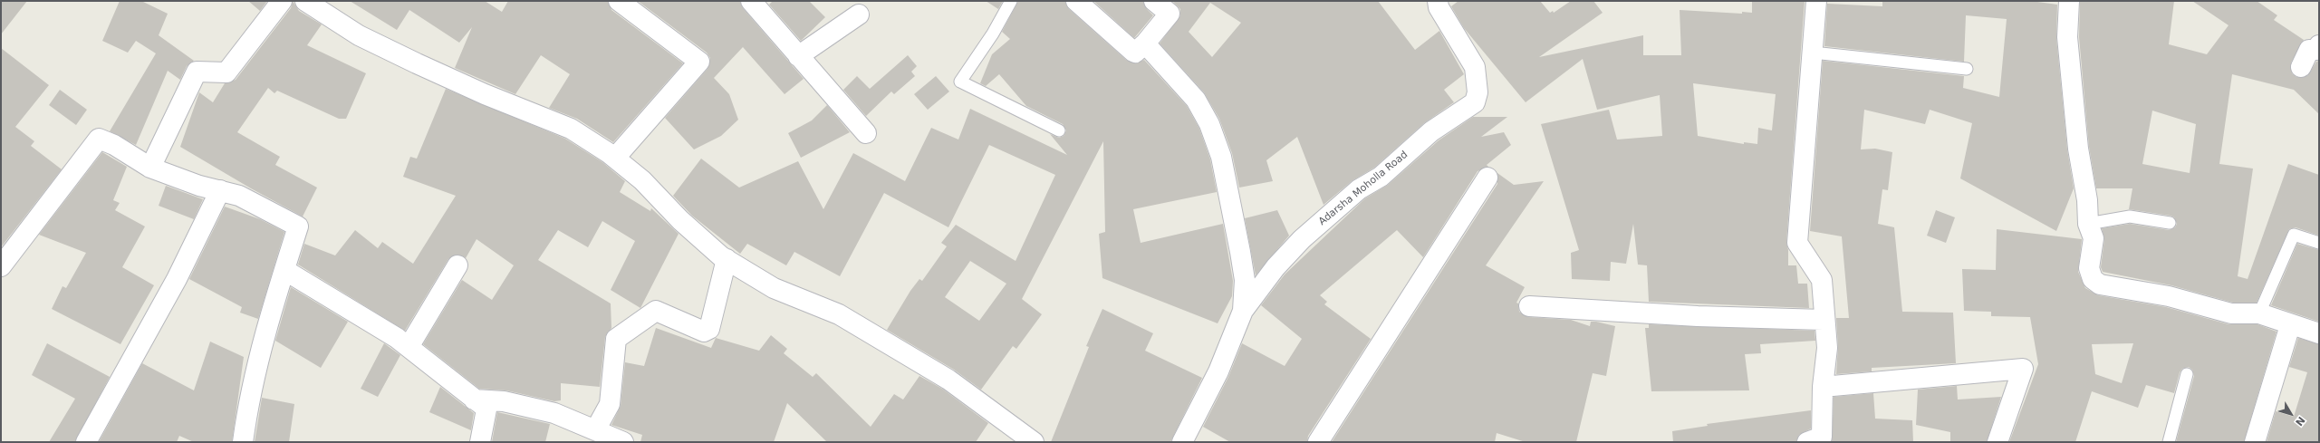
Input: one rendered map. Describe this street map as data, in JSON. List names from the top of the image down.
{
  "streets": {
    "street": ["Adarsha Moholla Road"]
  },
  "north": "bottom right"
}
